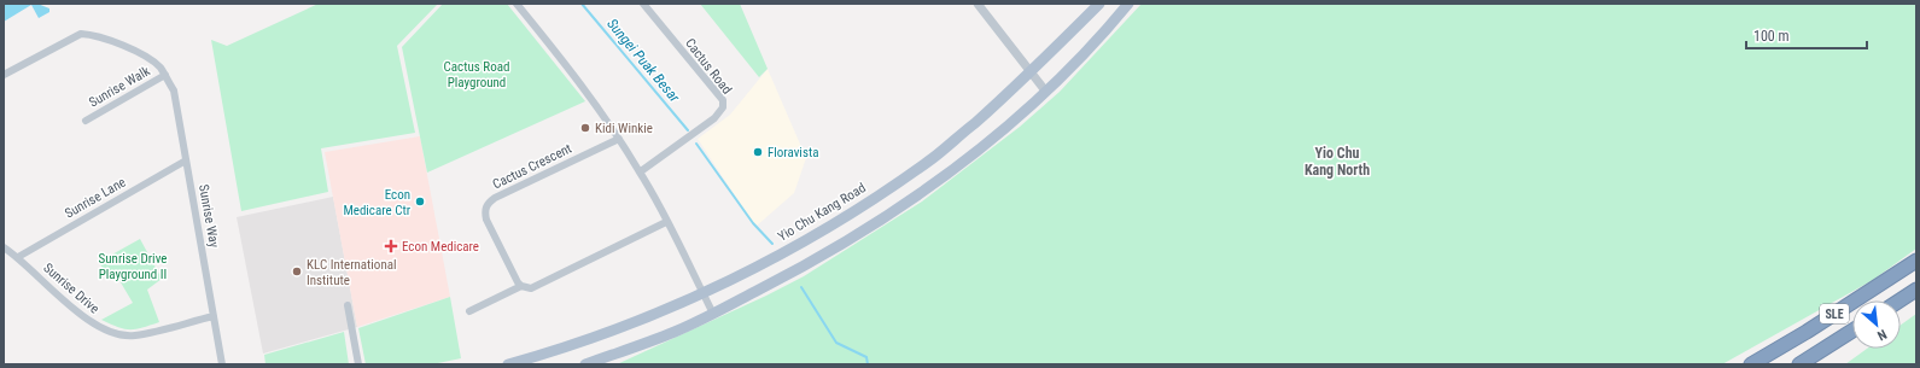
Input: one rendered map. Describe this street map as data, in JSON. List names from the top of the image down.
{
  "streets": {
    "highway": ["SLE"],
    "main road": ["Yio Chu Kang Road"],
    "street": [
      "Cactus Road",
      "Sunrise Walk",
      "Cactus Crescent",
      "Sunrise Lane",
      "Sunrise Way",
      "Sunrise Drive"
    ]
  },
  "crossings": [
    ["Sunrise Walk", "Sunrise Way"],
    ["Sunrise Lane", "Sunrise Way"],
    ["Sunrise Lane", "Sunrise Drive"],
    ["Sunrise Way", "Sunrise Drive"]
  ],
  "districts": ["Yio Chu Kang North"],
  "water": ["Sungei Puak Besar"],
  "parks": ["Cactus Road Playground", "Sunrise Drive Playground II"],
  "places": {
    "other": [
      "Kidi Winkie",
      "Floravista",
      "Econ Medicare Ctr",
      "KLC International Institute"
    ],
    "health": ["Econ Medicare"]
  },
  "scale_bar": "100 m",
  "north": "bottom right"
}
